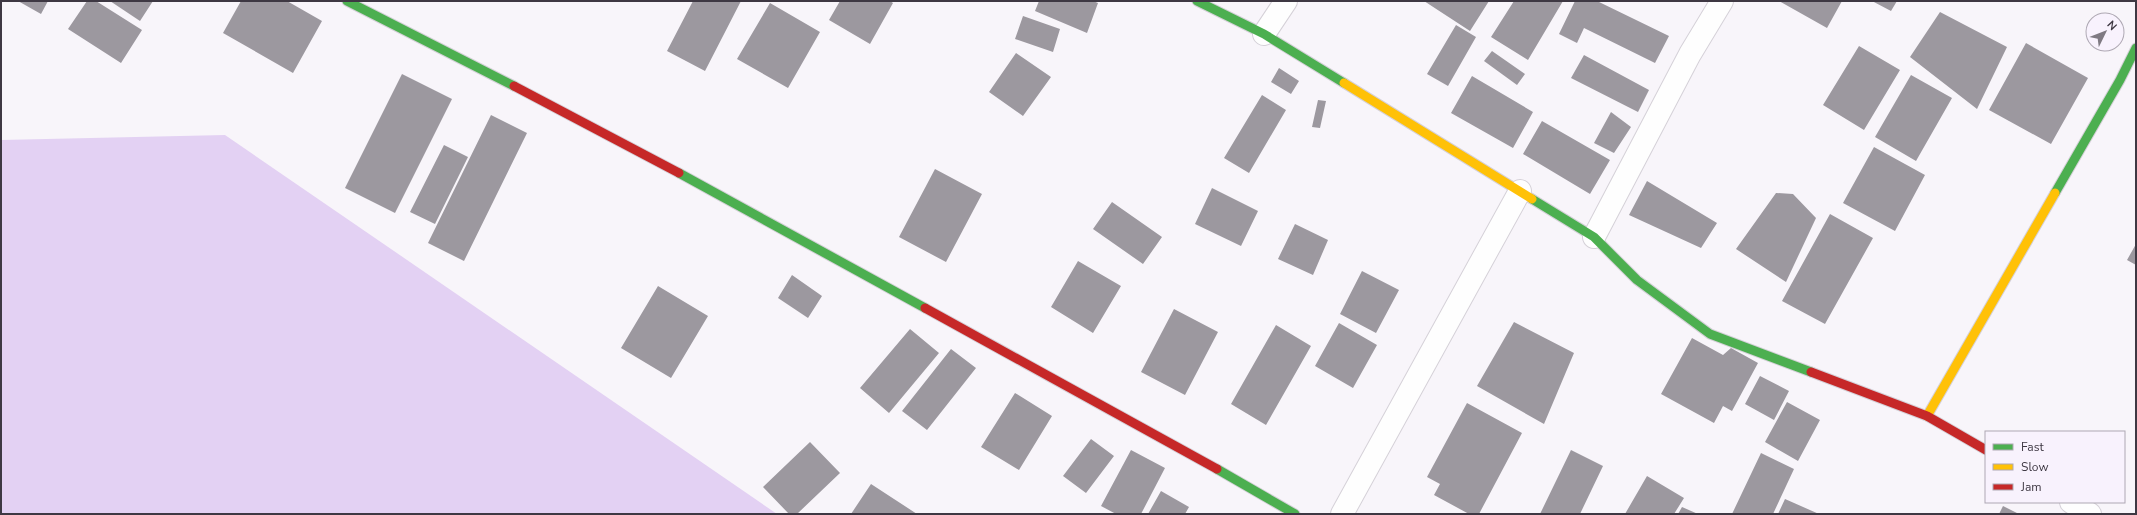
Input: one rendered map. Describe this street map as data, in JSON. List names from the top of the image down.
{
  "legend": ["Fast", "Slow", "Jam"],
  "north": "top right"
}
